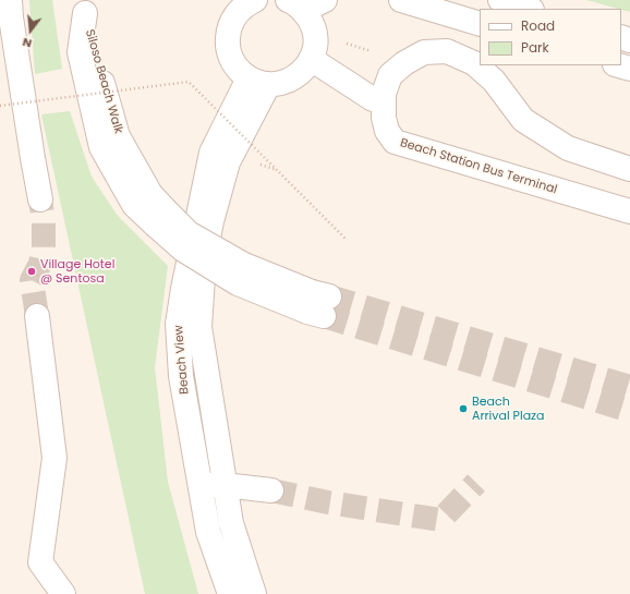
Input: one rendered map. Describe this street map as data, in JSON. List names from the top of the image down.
{
  "streets": {
    "street": ["Siloso Beach Walk", "Beach Station Bus Terminal", "Beach View"]
  },
  "places": ["Village Hotel @ Sentosa", "Beach Arrival Plaza"],
  "legend": ["Road", "Park"],
  "north": "bottom"
}
